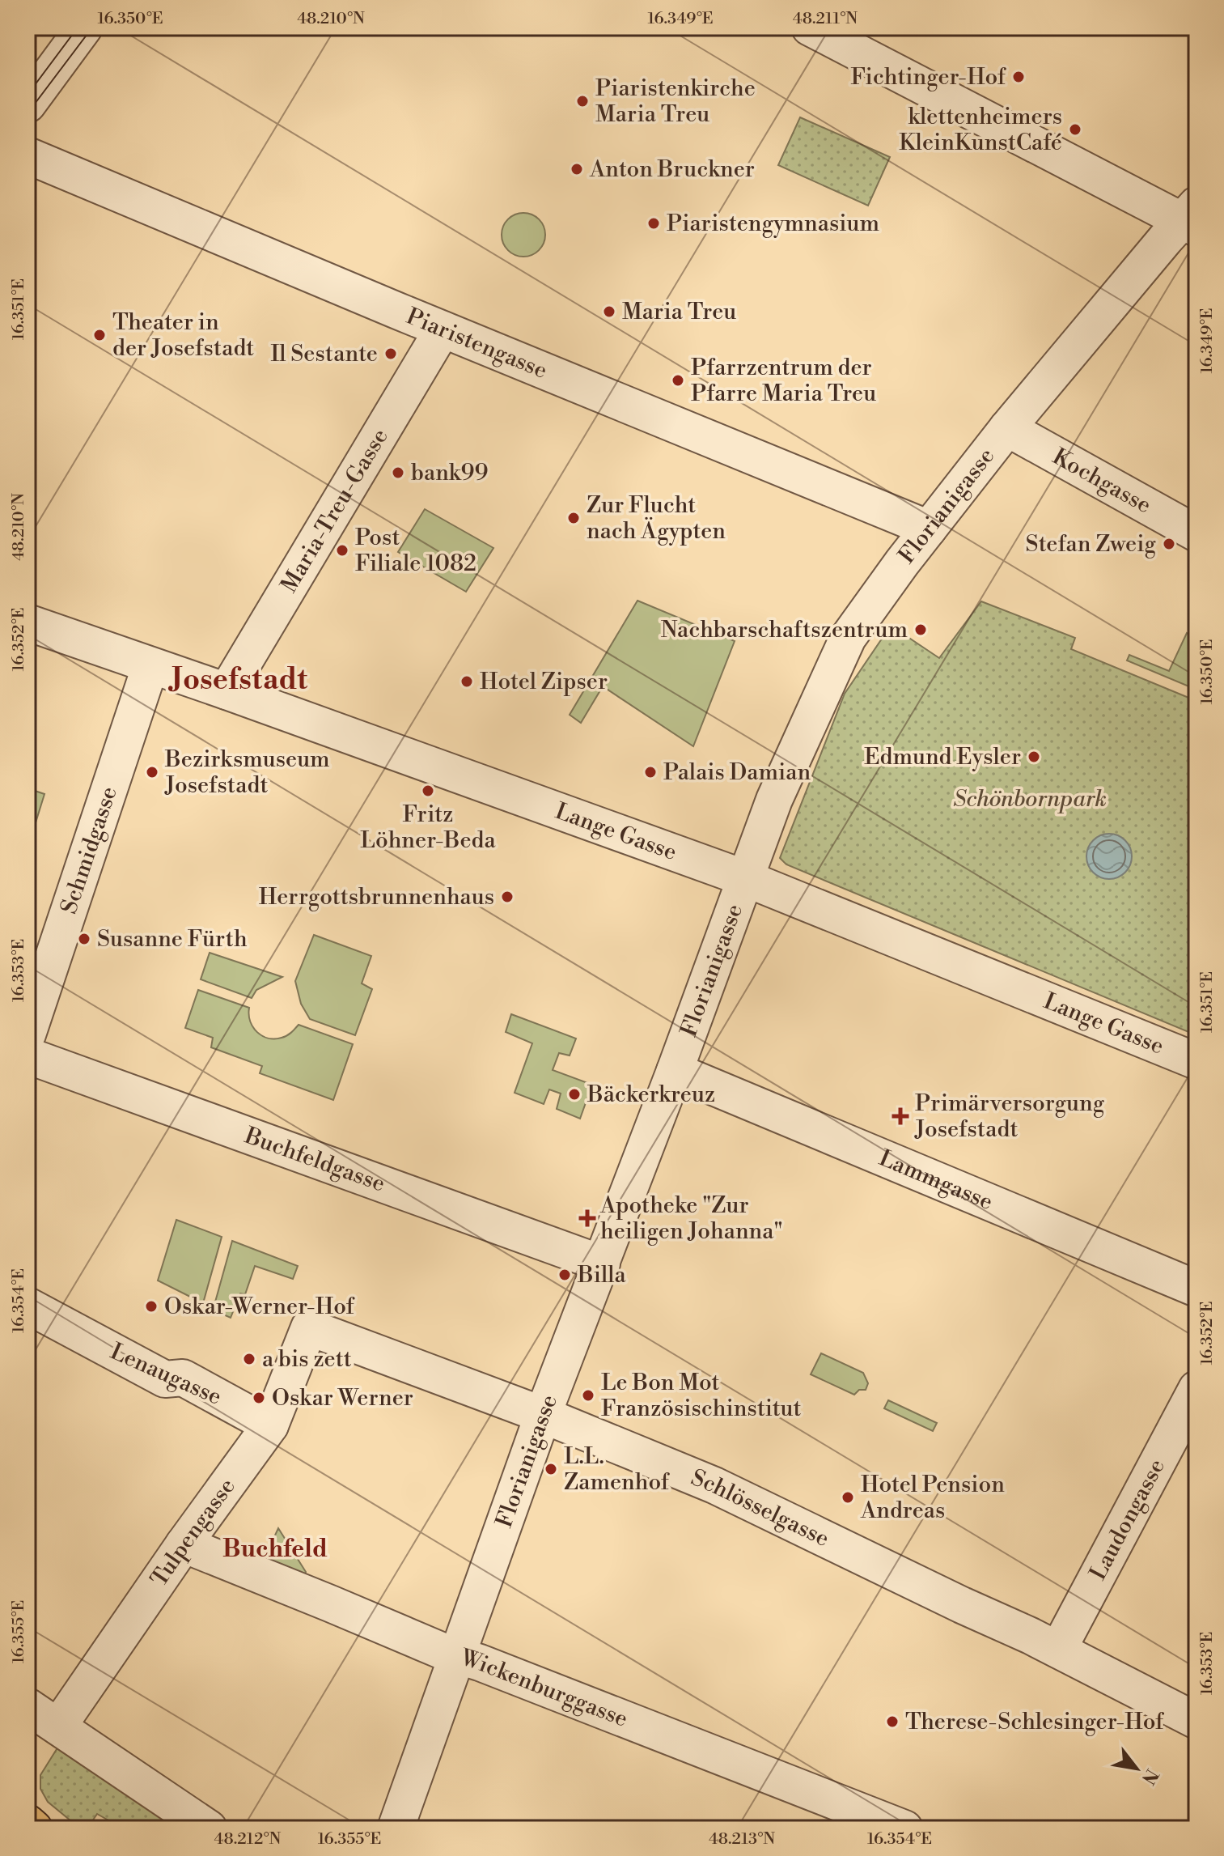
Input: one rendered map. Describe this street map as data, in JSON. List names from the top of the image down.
{
  "streets": {
    "street": [
      "Piaristengasse",
      "Kochgasse",
      "Florianigasse",
      "Maria-Treu-Gasse",
      "Lange Gasse",
      "Schmidgasse",
      "Buchfeldgasse",
      "Lammgasse",
      "Lenaugasse",
      "Schlösselgasse",
      "Laudongasse",
      "Tulpengasse",
      "Wickenburggasse"
    ]
  },
  "crossings": [
    ["Piaristengasse", "Florianigasse"],
    ["Piaristengasse", "Maria-Treu-Gasse"],
    ["Kochgasse", "Florianigasse"],
    ["Florianigasse", "Lange Gasse"],
    ["Florianigasse", "Buchfeldgasse"],
    ["Florianigasse", "Lammgasse"],
    ["Florianigasse", "Schlösselgasse"],
    ["Florianigasse", "Wickenburggasse"],
    ["Maria-Treu-Gasse", "Lange Gasse"],
    ["Lange Gasse", "Schmidgasse"],
    ["Lenaugasse", "Tulpengasse"],
    ["Schlösselgasse", "Laudongasse"],
    ["Schlösselgasse", "Tulpengasse"],
    ["Tulpengasse", "Wickenburggasse"]
  ],
  "districts": ["Josefstadt", "Buchfeld"],
  "parks": ["Schönbornpark"],
  "places": {
    "other": [
      "Fichtinger-Hof",
      "Piaristenkirche Maria Treu",
      "klettenheimers KleinKunstCafé",
      "Anton Bruckner",
      "Piaristengymnasium",
      "Maria Treu",
      "Theater in der Josefstadt",
      "Il Sestante",
      "Pfarrzentrum der Pfarre Maria Treu",
      "bank99",
      "Zur Flucht nach Ägypten",
      "Stefan Zweig",
      "Post Filiale 1082",
      "Nachbarschaftszentrum",
      "Hotel Zipser",
      "Edmund Eysler",
      "Bezirksmuseum Josefstadt",
      "Palais Damian",
      "Fritz Löhner-Beda",
      "Herrgottsbrunnenhaus",
      "Susanne Fürth",
      "Bäckerkreuz",
      "Billa",
      "Oskar-Werner-Hof",
      "a bis zett",
      "Le Bon Mot Französischinstitut",
      "Oskar Werner",
      "L.L. Zamenhof",
      "Hotel Pension Andreas",
      "Therese-Schlesinger-Hof"
    ],
    "health": ["Primärversorgung Josefstadt", "Apotheke \"Zur heiligen Johanna\""]
  },
  "north": "bottom right",
  "coordinates": [
    "16.350°E",
    "48.210°N",
    "16.349°E",
    "48.211°N",
    "16.351°E",
    "16.352°E",
    "16.353°E",
    "16.354°E",
    "16.355°E",
    "48.212°N",
    "48.213°N"
  ]
}
